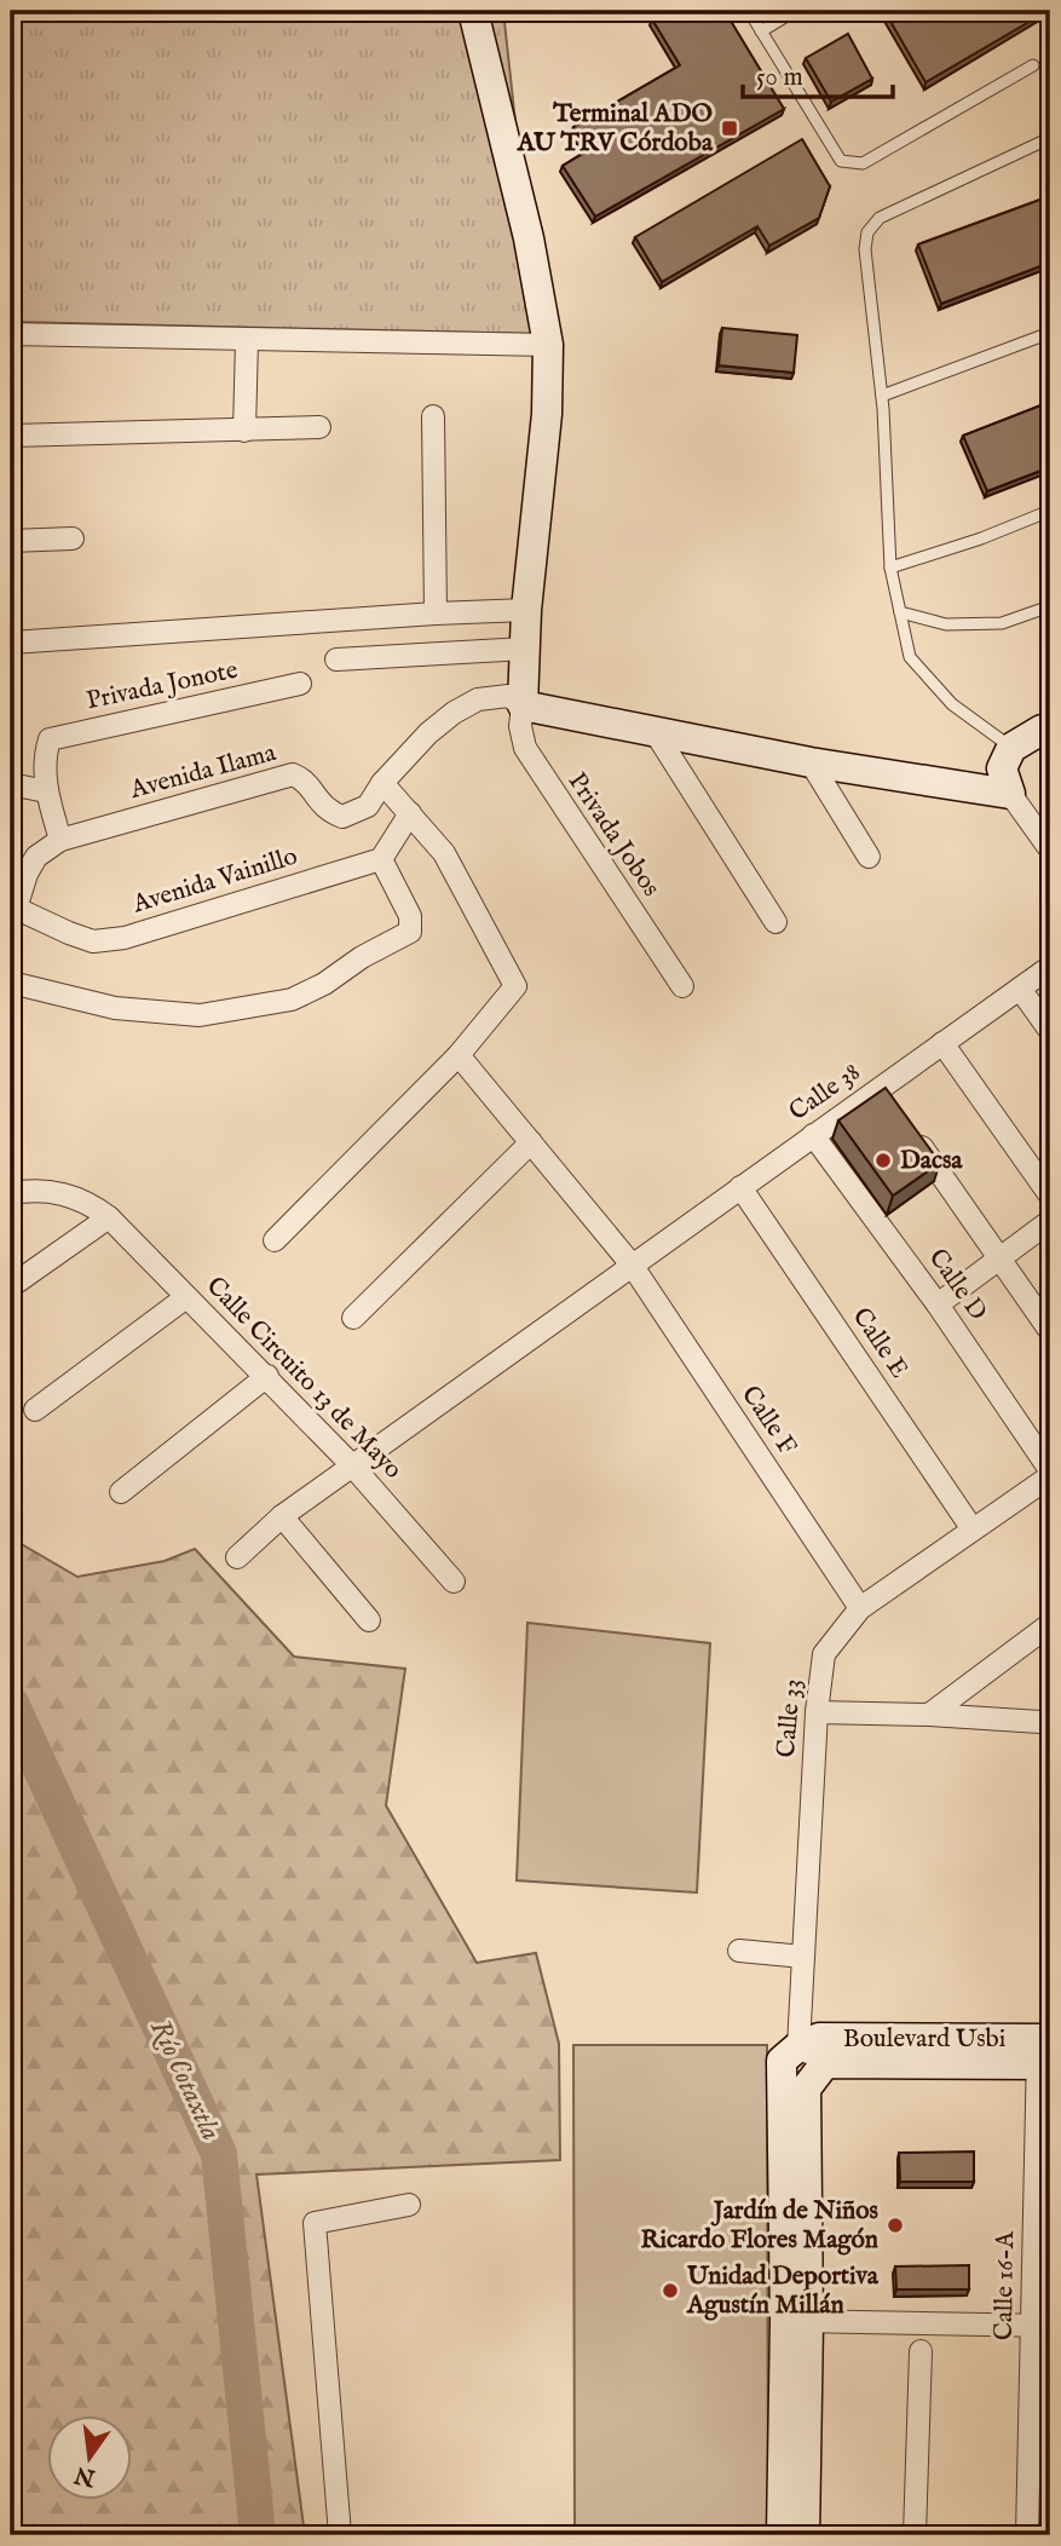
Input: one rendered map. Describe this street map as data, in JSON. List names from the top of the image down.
{
  "streets": {
    "street": [
      "Privada Jonote",
      "Avenida Ilama",
      "Privada Jobos",
      "Avenida Vainillo",
      "Calle 38",
      "Calle D",
      "Calle E",
      "Calle Circuito 13 de Mayo",
      "Calle F",
      "Calle 33",
      "Boulevard Usbi",
      "Calle 16-A"
    ]
  },
  "crossings": [
    ["Calle 38", "Calle D"],
    ["Calle 38", "Calle E"],
    ["Calle 38", "Calle Circuito 13 de Mayo"],
    ["Calle 38", "Calle F"],
    ["Calle D", "Calle 33"],
    ["Calle E", "Calle 33"],
    ["Calle F", "Calle 33"],
    ["Calle 33", "Boulevard Usbi"],
    ["Boulevard Usbi", "Calle 16-A"]
  ],
  "water": ["Río Cotaxtla"],
  "places": {
    "transit": ["Terminal ADO AU TRV Córdoba"],
    "other": ["Dacsa", "Jardín de Niños Ricardo Flores Magón", "Unidad Deportiva Agustín Millán"]
  },
  "scale_bar": "50 m",
  "north": "bottom"
}
